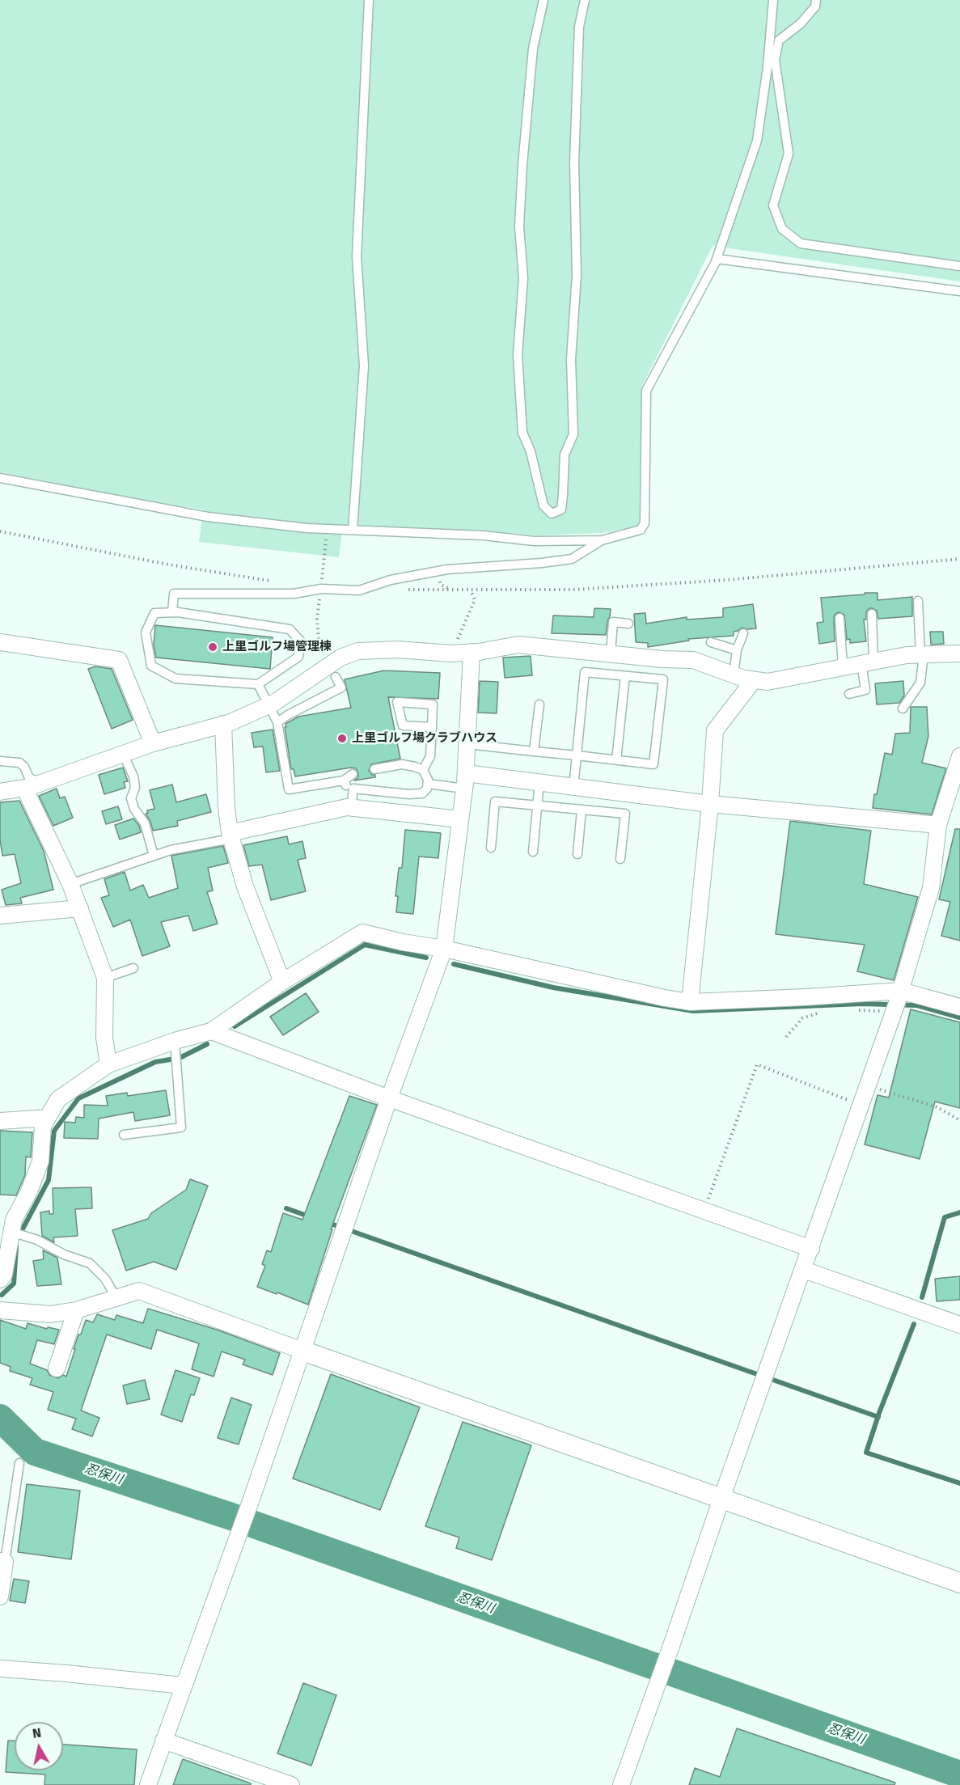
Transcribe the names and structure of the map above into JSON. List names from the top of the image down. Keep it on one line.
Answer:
{"water":["忍保川"],"places":["上里ゴルフ場管理棟","上里ゴルフ場クラブハウス"],"north":"top"}
